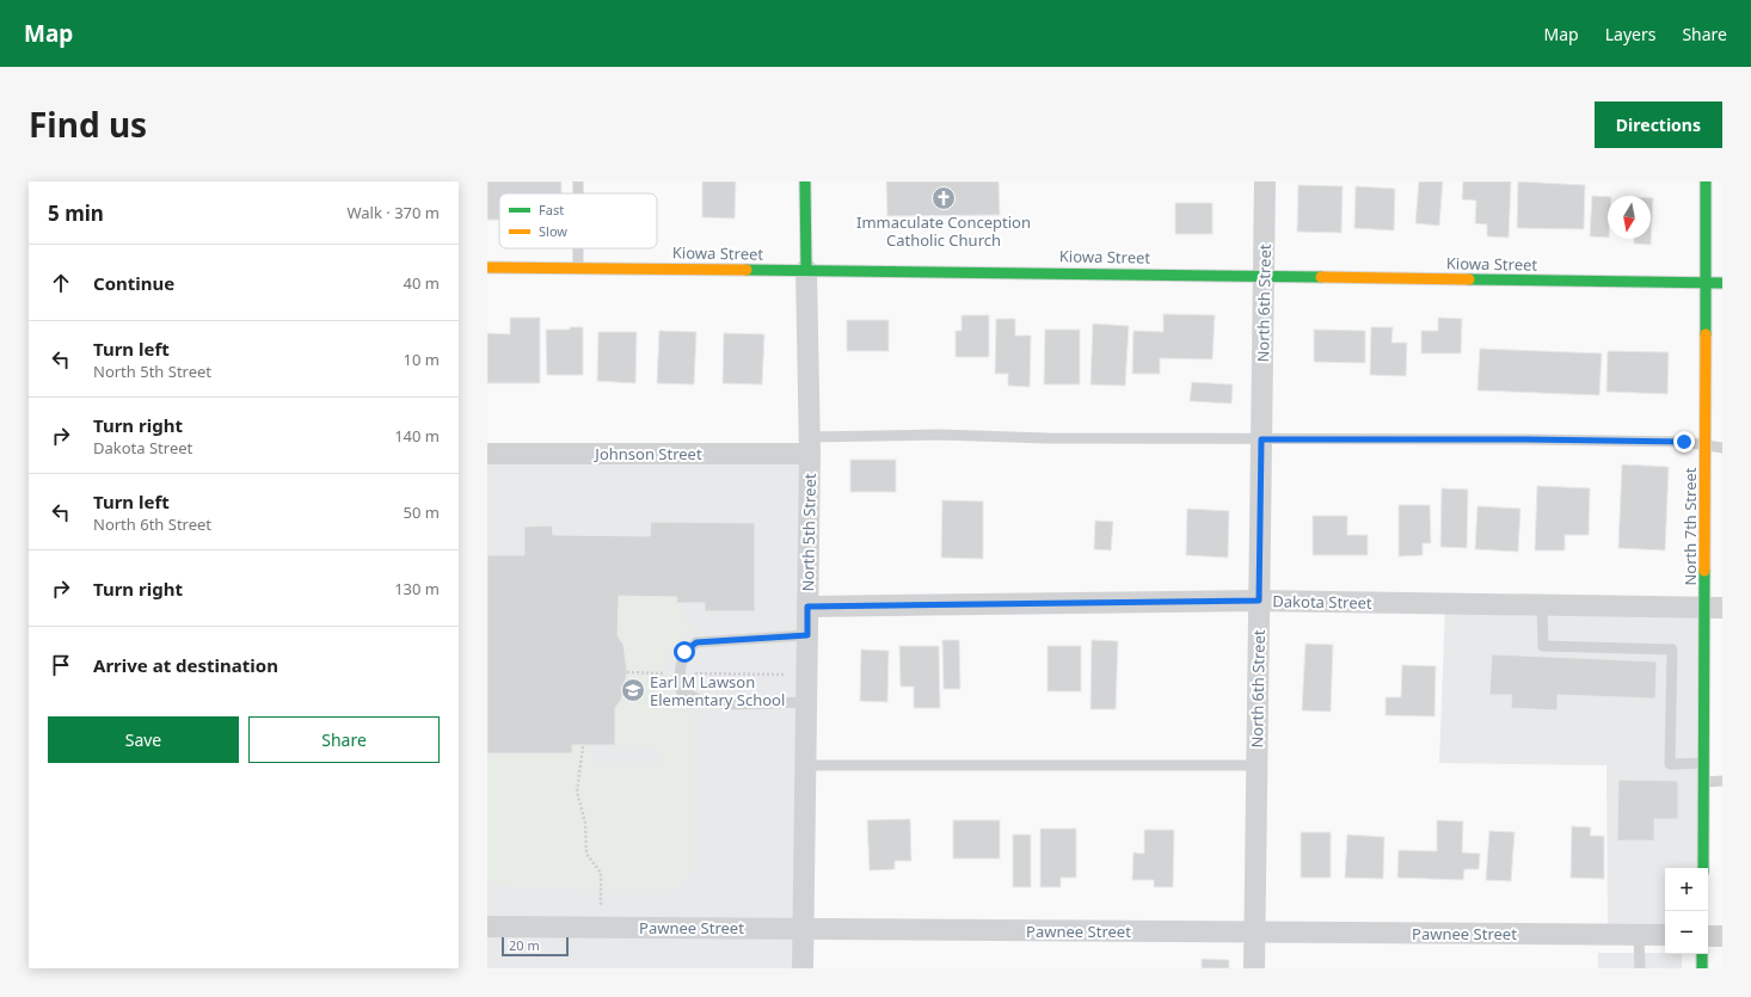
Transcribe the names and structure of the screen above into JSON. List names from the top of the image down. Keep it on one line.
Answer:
{"streets":{"street":["Kiowa Street","North 6th Street","Johnson Street","North 7th Street","North 5th Street","Dakota Street","Pawnee Street"]},"crossings":[["Kiowa Street","North 6th Street"],["Kiowa Street","North 7th Street"],["Kiowa Street","North 5th Street"],["North 6th Street","Dakota Street"],["North 6th Street","Pawnee Street"],["Johnson Street","North 5th Street"],["North 7th Street","Dakota Street"],["North 5th Street","Dakota Street"],["North 5th Street","Pawnee Street"]],"places":{"church":["Immaculate Conception Catholic Church"],"school or university":["Earl M Lawson Elementary School"]},"legend":["Fast","Slow"],"scale_bar":"20 m","north":"bottom","page":{"header":"Map","nav":["Map","Layers","Share"],"title":"Find us","buttons":["Directions",["Save","Share"]],"heading":["5 min","Walk · 370 m"],"list":[["Continue","40 m"],["Turn left","North 5th Street","10 m"],["Turn right","Dakota Street","140 m"],["Turn left","North 6th Street","50 m"],["Turn right","130 m"],"Arrive at destination"],"map_buttons":["+","−"],"scale":"20 m"}}
